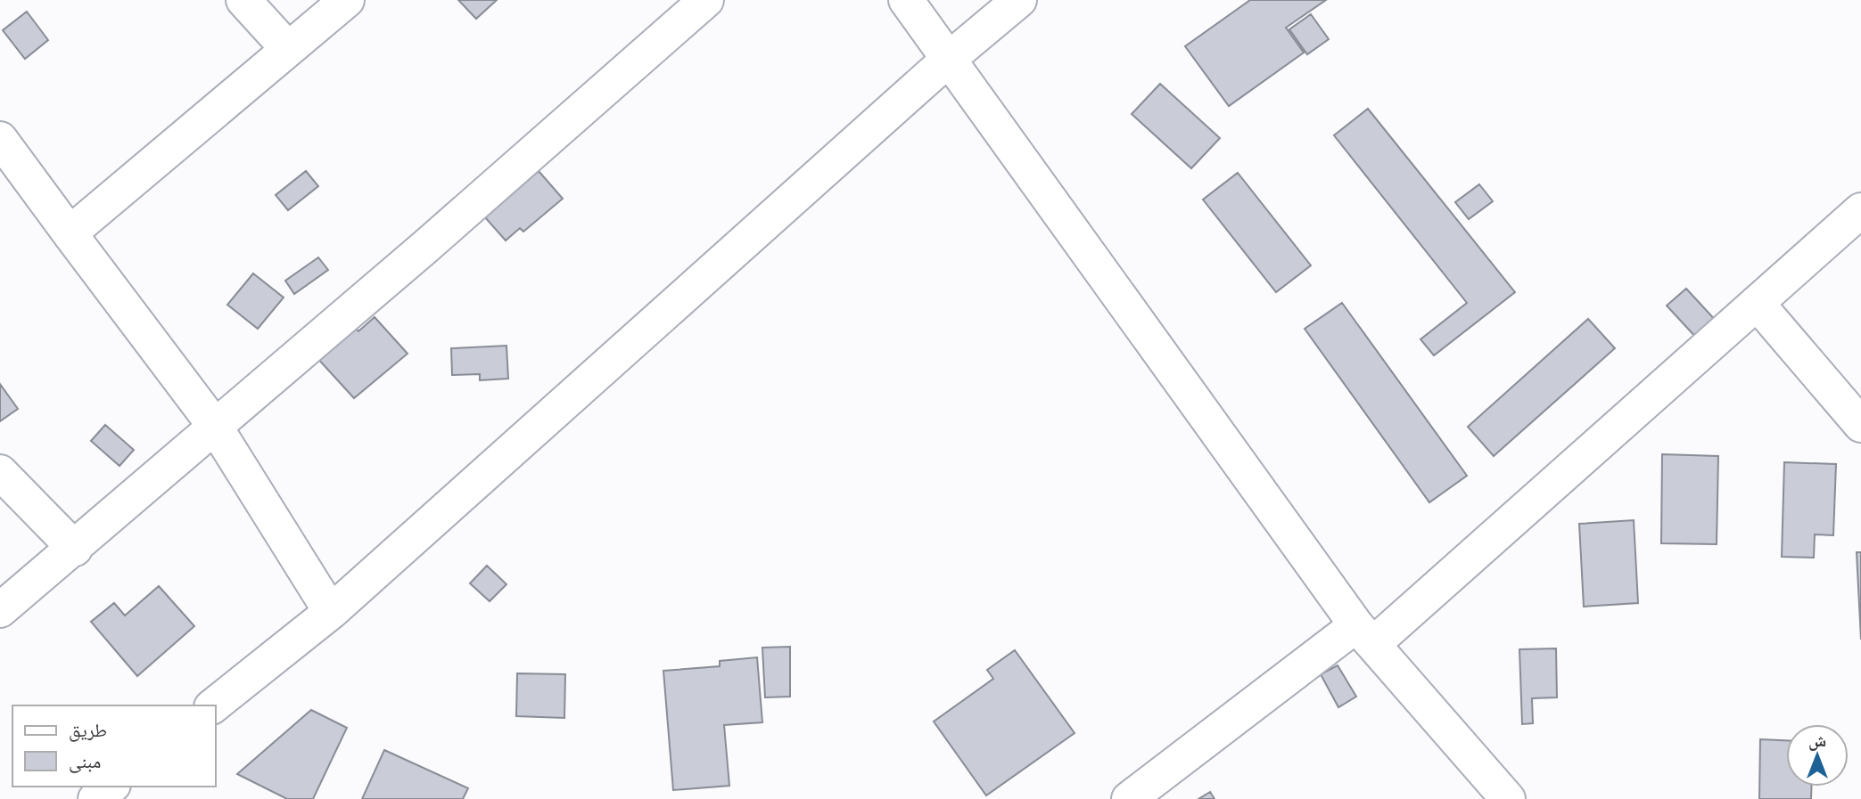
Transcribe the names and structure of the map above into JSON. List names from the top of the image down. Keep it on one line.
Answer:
{"legend":["طريق","مبنى"],"north":"top"}
